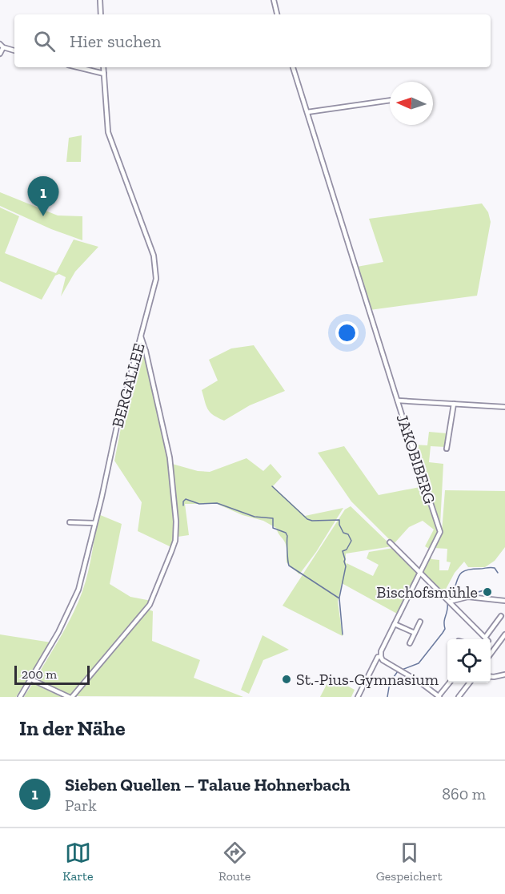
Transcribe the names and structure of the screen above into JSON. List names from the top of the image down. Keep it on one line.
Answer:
{"streets":{"street":["BERGALLEE","JAKOBIBERG"]},"places":["Bischofsmühle","St.-Pius-Gymnasium"],"scale_bar":"200 m","north":"left","page":{"search":"Hier suchen","pins":"1","scale":"200 m","heading":"In der Nähe","list":[{"mark":"1","name":"Sieben Quellen – Talaue Hohnerbach","note":"Park","value":"860 m"}],"nav":["Karte","Route","Gespeichert"]}}
